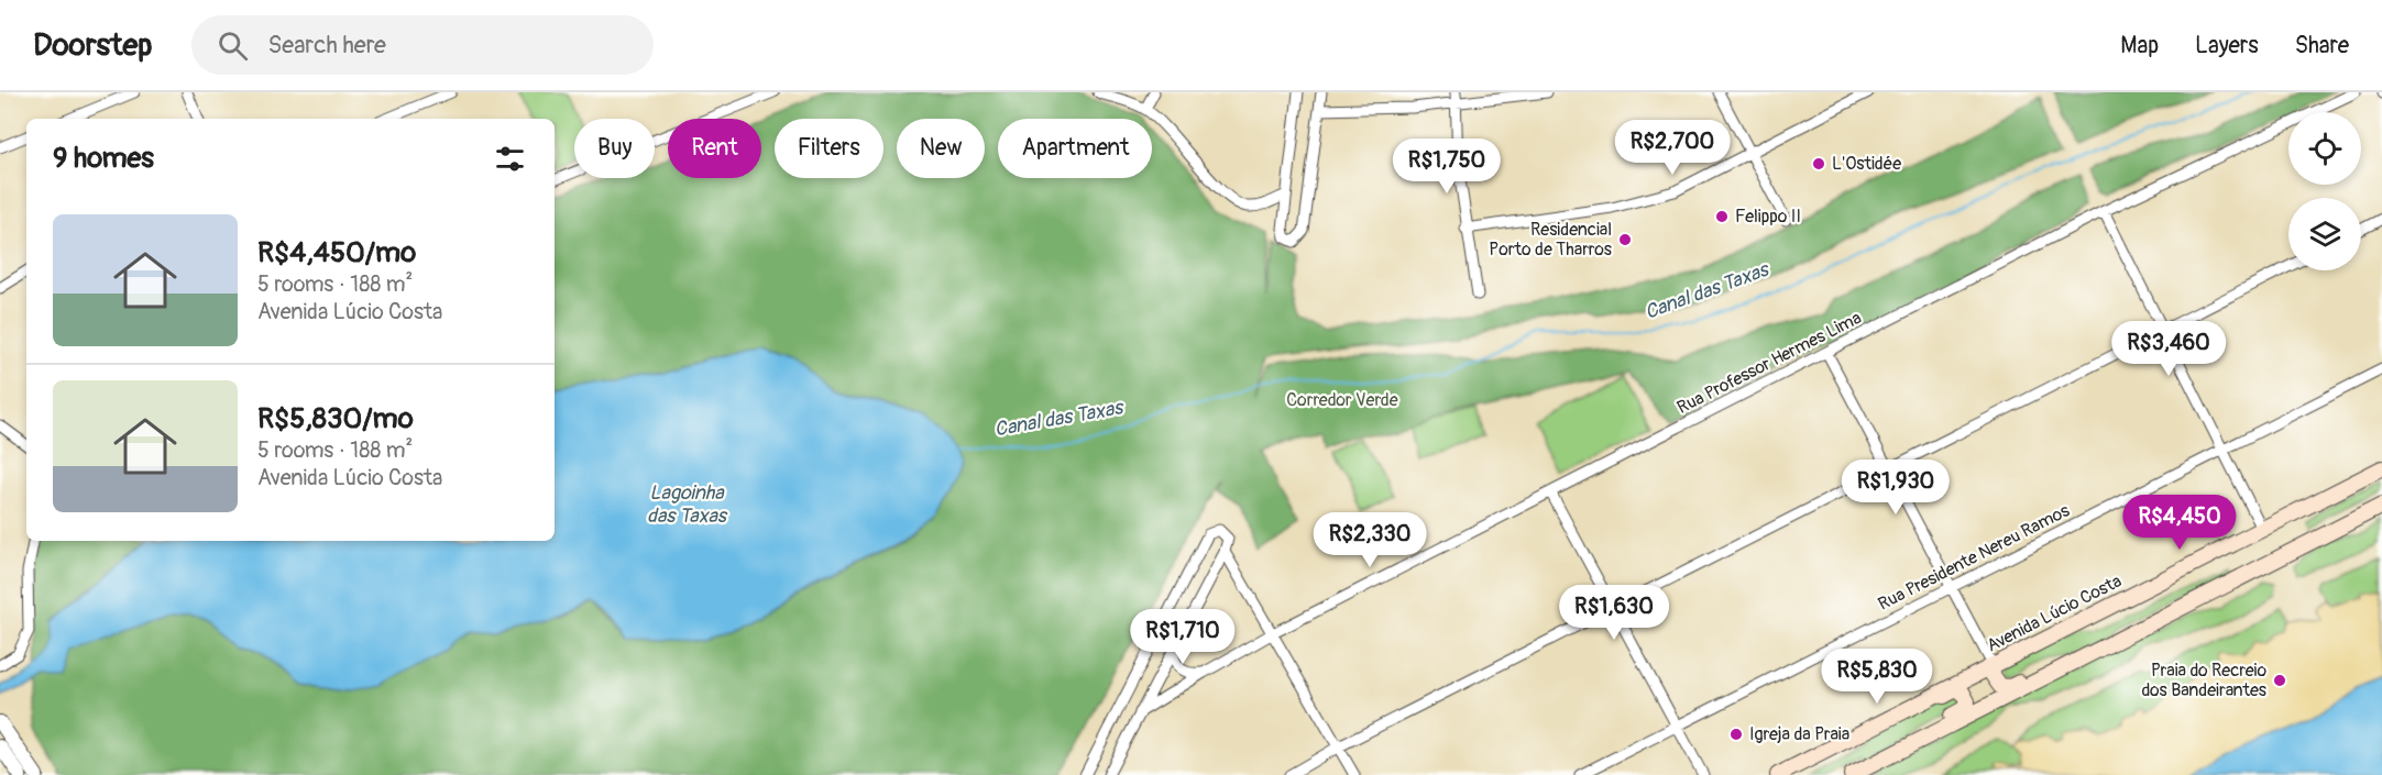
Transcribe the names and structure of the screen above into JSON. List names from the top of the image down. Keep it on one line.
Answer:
{"streets":{"main road":["Avenida Lúcio Costa"],"street":["Rua Professor Hermes Lima","Rua Presidente Nereu Ramos"]},"water":["Canal das Taxas","Lagoinha das Taxas"],"parks":["Corredor Verde"],"places":["L'Ostidée","Felippo II","Residencial Porto de Tharros","Praia do Recreio dos Bandeirantes","Igreja da Praia"],"page":{"header":"Doorstep","search":"Search here","nav":["Map","Layers","Share"],"chip":["Buy","Rent","Filters","New","Apartment"],"heading":"9 homes","price":["R$2,700","R$1,750","R$3,460","R$1,930","R$4,450","R$2,330","R$1,630","R$1,710","R$5,830"],"list":[{"name":"R$4,450/mo","note":"5 rooms · 188 m² · Avenida Lúcio Costa"},{"name":"R$5,830/mo","note":"5 rooms · 188 m² · Avenida Lúcio Costa"}]}}
